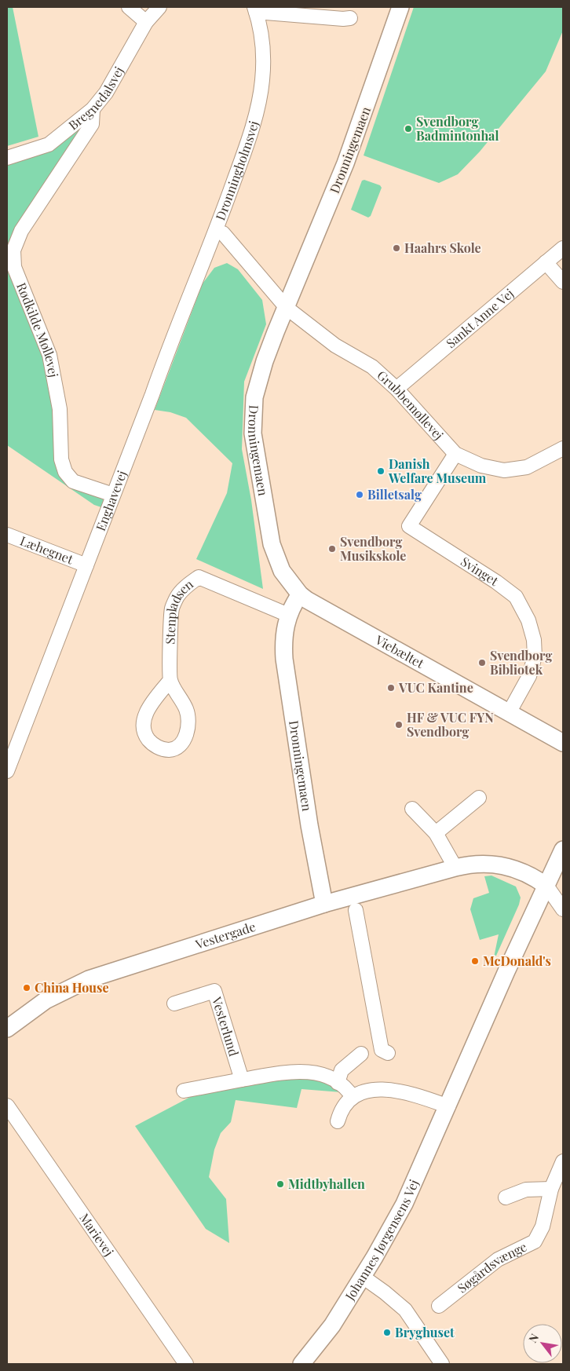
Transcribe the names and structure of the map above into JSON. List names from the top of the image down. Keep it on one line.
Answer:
{"streets":{"street":["Bregnedalsvej","Dronningemaen","Dronningholmsvej","Sankt Anne Vej","Rødkilde Møllevej","Grubbemøllevej","Enghavevej","Læhegnet","Svinget","Stenpladsen","Viebæltet","Vestergade","Vesterlund","Marievej","Johannes Jørgensens Vej","Søgårdsvænge"]},"crossings":[["Bregnedalsvej","Rødkilde Møllevej"],["Dronningemaen","Dronningholmsvej"],["Dronningemaen","Grubbemøllevej"],["Dronningemaen","Stenpladsen"],["Dronningemaen","Viebæltet"],["Dronningemaen","Vestergade"],["Dronningholmsvej","Grubbemøllevej"],["Dronningholmsvej","Enghavevej"],["Sankt Anne Vej","Grubbemøllevej"],["Rødkilde Møllevej","Enghavevej"],["Grubbemøllevej","Svinget"],["Enghavevej","Læhegnet"],["Svinget","Viebæltet"],["Vestergade","Johannes Jørgensens Vej"]],"places":["Svendborg Badmintonhal","Haahrs Skole","Danish Welfare Museum","Billetsalg","Svendborg Musikskole","Svendborg Bibliotek","VUC Kantine","HF & VUC FYN Svendborg","McDonald's","China House","Midtbyhallen","Bryghuset"],"north":"top left"}
